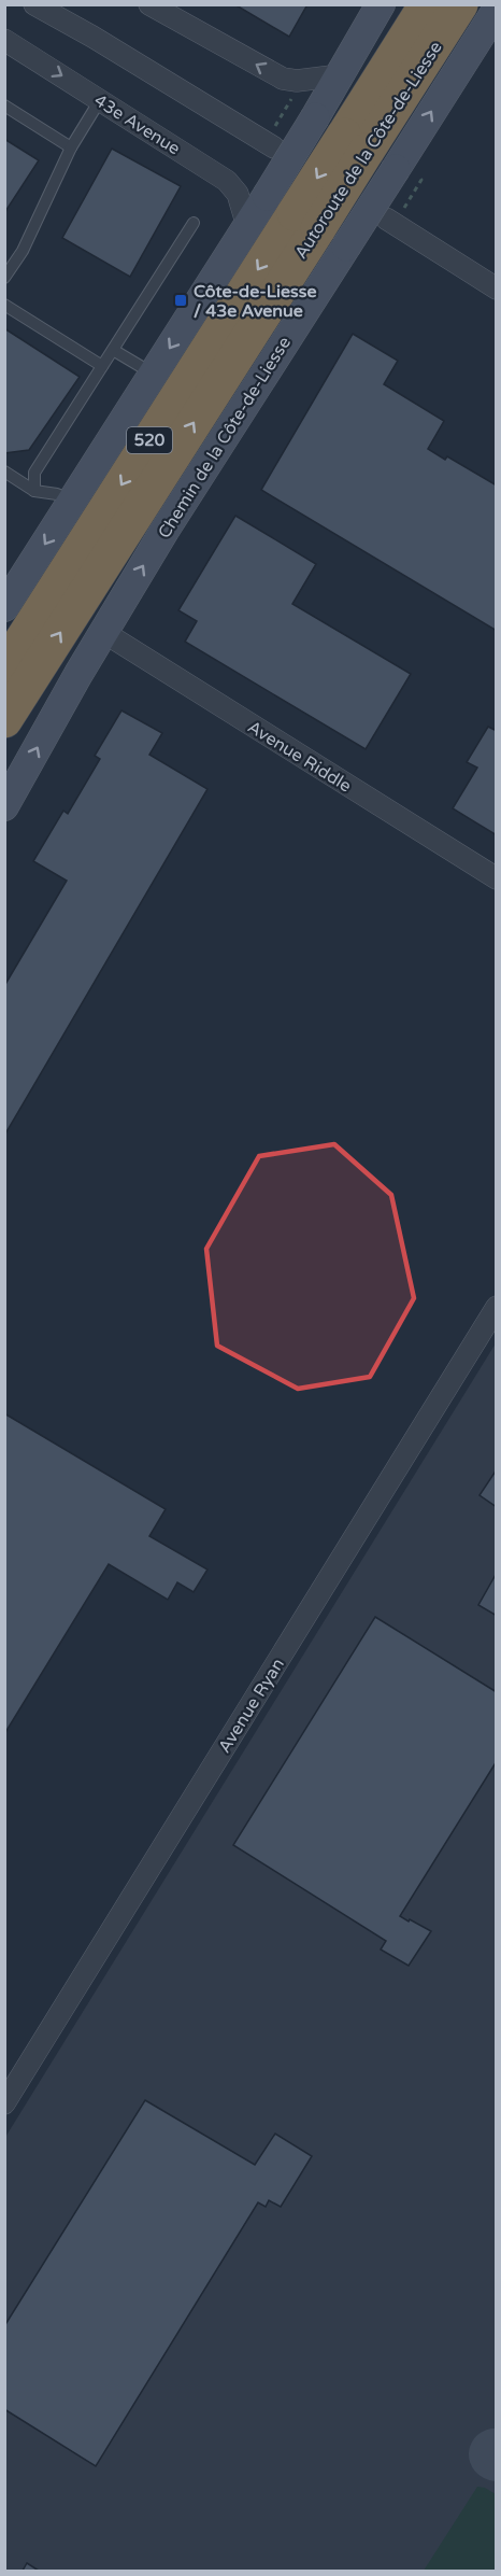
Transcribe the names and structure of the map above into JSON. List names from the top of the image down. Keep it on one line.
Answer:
{"streets":{"highway":["Autoroute de la Côte-de-Liesse","520"],"main road":["Chemin de la Côte-de-Liesse"],"street":["43e Avenue","Avenue Riddle","Avenue Ryan"]},"crossings":[["43e Avenue","Chemin de la Côte-de-Liesse"],["Autoroute de la Côte-de-Liesse","Chemin de la Côte-de-Liesse"],["Chemin de la Côte-de-Liesse","Avenue Riddle"]],"places":{"transit":["Côte-de-Liesse / 43e Avenue"]}}
